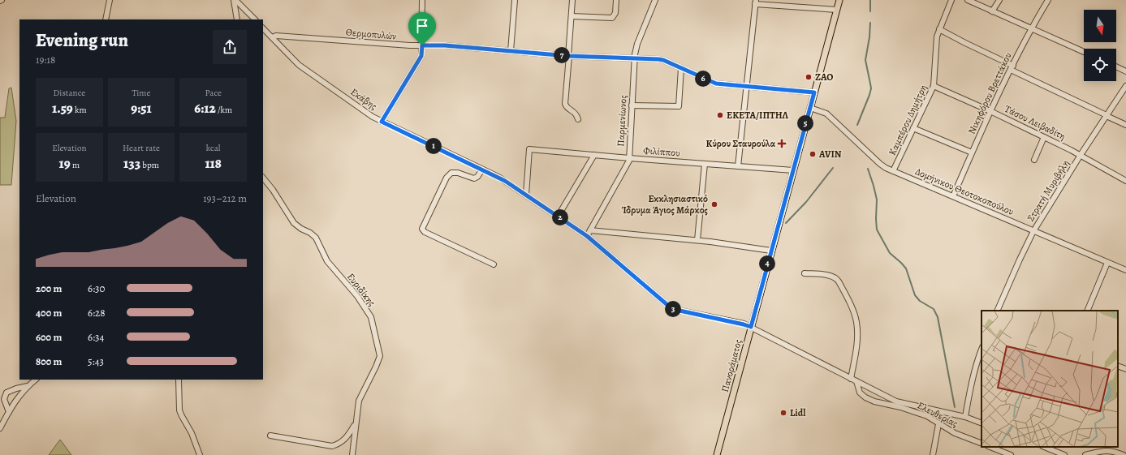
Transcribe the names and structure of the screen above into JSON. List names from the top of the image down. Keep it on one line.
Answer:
{"streets":{"main road":["Πανοράματος"],"street":["Θερμοπυλών","Νικηφόρου Βρεττάκου","Εκάβης","Καμπέρου Δημήτρη","Παρμενίωνος","Τάσου Λειβαδίτη","Φιλίππου","Στρατή Μυριβήλη","Δομήνικου Θεοτοκοπούλου","Ευριδίκης","Ελευθερίας"]},"crossings":[["Θερμοπυλών","Εκάβης"],["Θερμοπυλών","Παρμενίωνος"],["Θερμοπυλών","Πανοράματος"],["Νικηφόρου Βρεττάκου","Τάσου Λειβαδίτη"],["Νικηφόρου Βρεττάκου","Δομήνικου Θεοτοκοπούλου"],["Εκάβης","Παρμενίωνος"],["Εκάβης","Φιλίππου"],["Εκάβης","Πανοράματος"],["Εκάβης","Ελευθερίας"],["Καμπέρου Δημήτρη","Τάσου Λειβαδίτη"],["Καμπέρου Δημήτρη","Δομήνικου Θεοτοκοπούλου"],["Παρμενίωνος","Φιλίππου"],["Τάσου Λειβαδίτη","Στρατή Μυριβήλη"],["Φιλίππου","Πανοράματος"],["Στρατή Μυριβήλη","Δομήνικου Θεοτοκοπούλου"],["Δομήνικου Θεοτοκοπούλου","Πανοράματος"],["Πανοράματος","Ελευθερίας"]],"places":{"other":["ZAO","ΕΚΕΤΑ/ΙΠΤΗΛ","AVIN","Εκκλησιαστικό Ίδρυμα Άγιος Μάρκος","Lidl"],"health":["Κύρου Σταυρούλα"]},"north":"bottom","page":{"heading":["Evening run","19:18"],"pins":["7","6","5","1","2","4","3"],"stats":[["Distance","1.59 km"],["Time","9:51"],["Pace","6:12 /km"],["Elevation","19 m"],["Heart rate","133 bpm"],["kcal","118"]],"chart":["Elevation","193–212 m"],"list":[{"name":"200 m","note":"6:30"},{"name":"400 m","note":"6:28"},{"name":"600 m","note":"6:34"},{"name":"800 m","note":"5:43"}]}}
